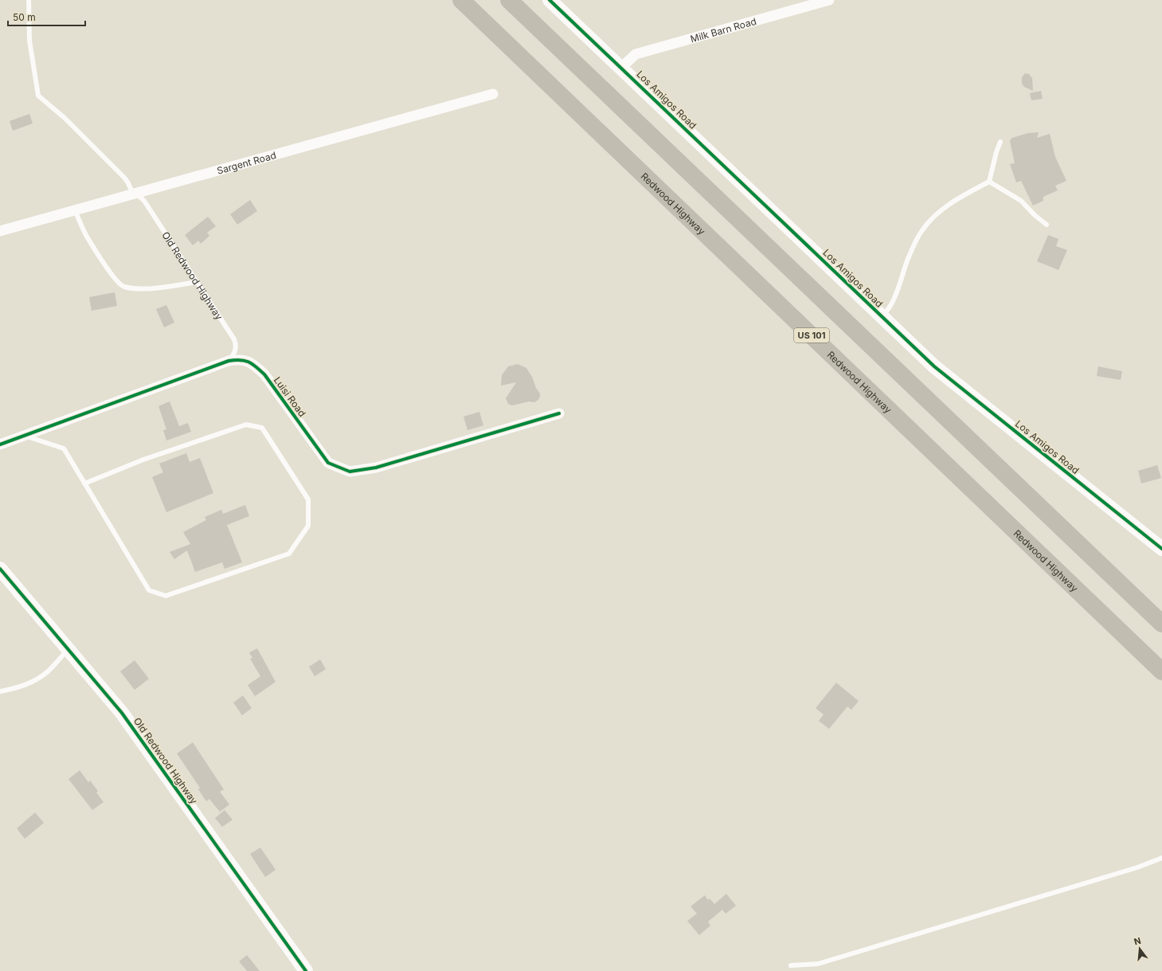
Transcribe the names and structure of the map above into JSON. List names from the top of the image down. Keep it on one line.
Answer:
{"streets":{"highway":["Redwood Highway","US 101"],"street":["Milk Barn Road","Los Amigos Road","Sargent Road","Old Redwood Highway","Luisi Road"]},"crossings":[["Milk Barn Road","Los Amigos Road"],["Sargent Road","Old Redwood Highway"],["Old Redwood Highway","Luisi Road"]],"scale_bar":"50 m","north":"top"}
